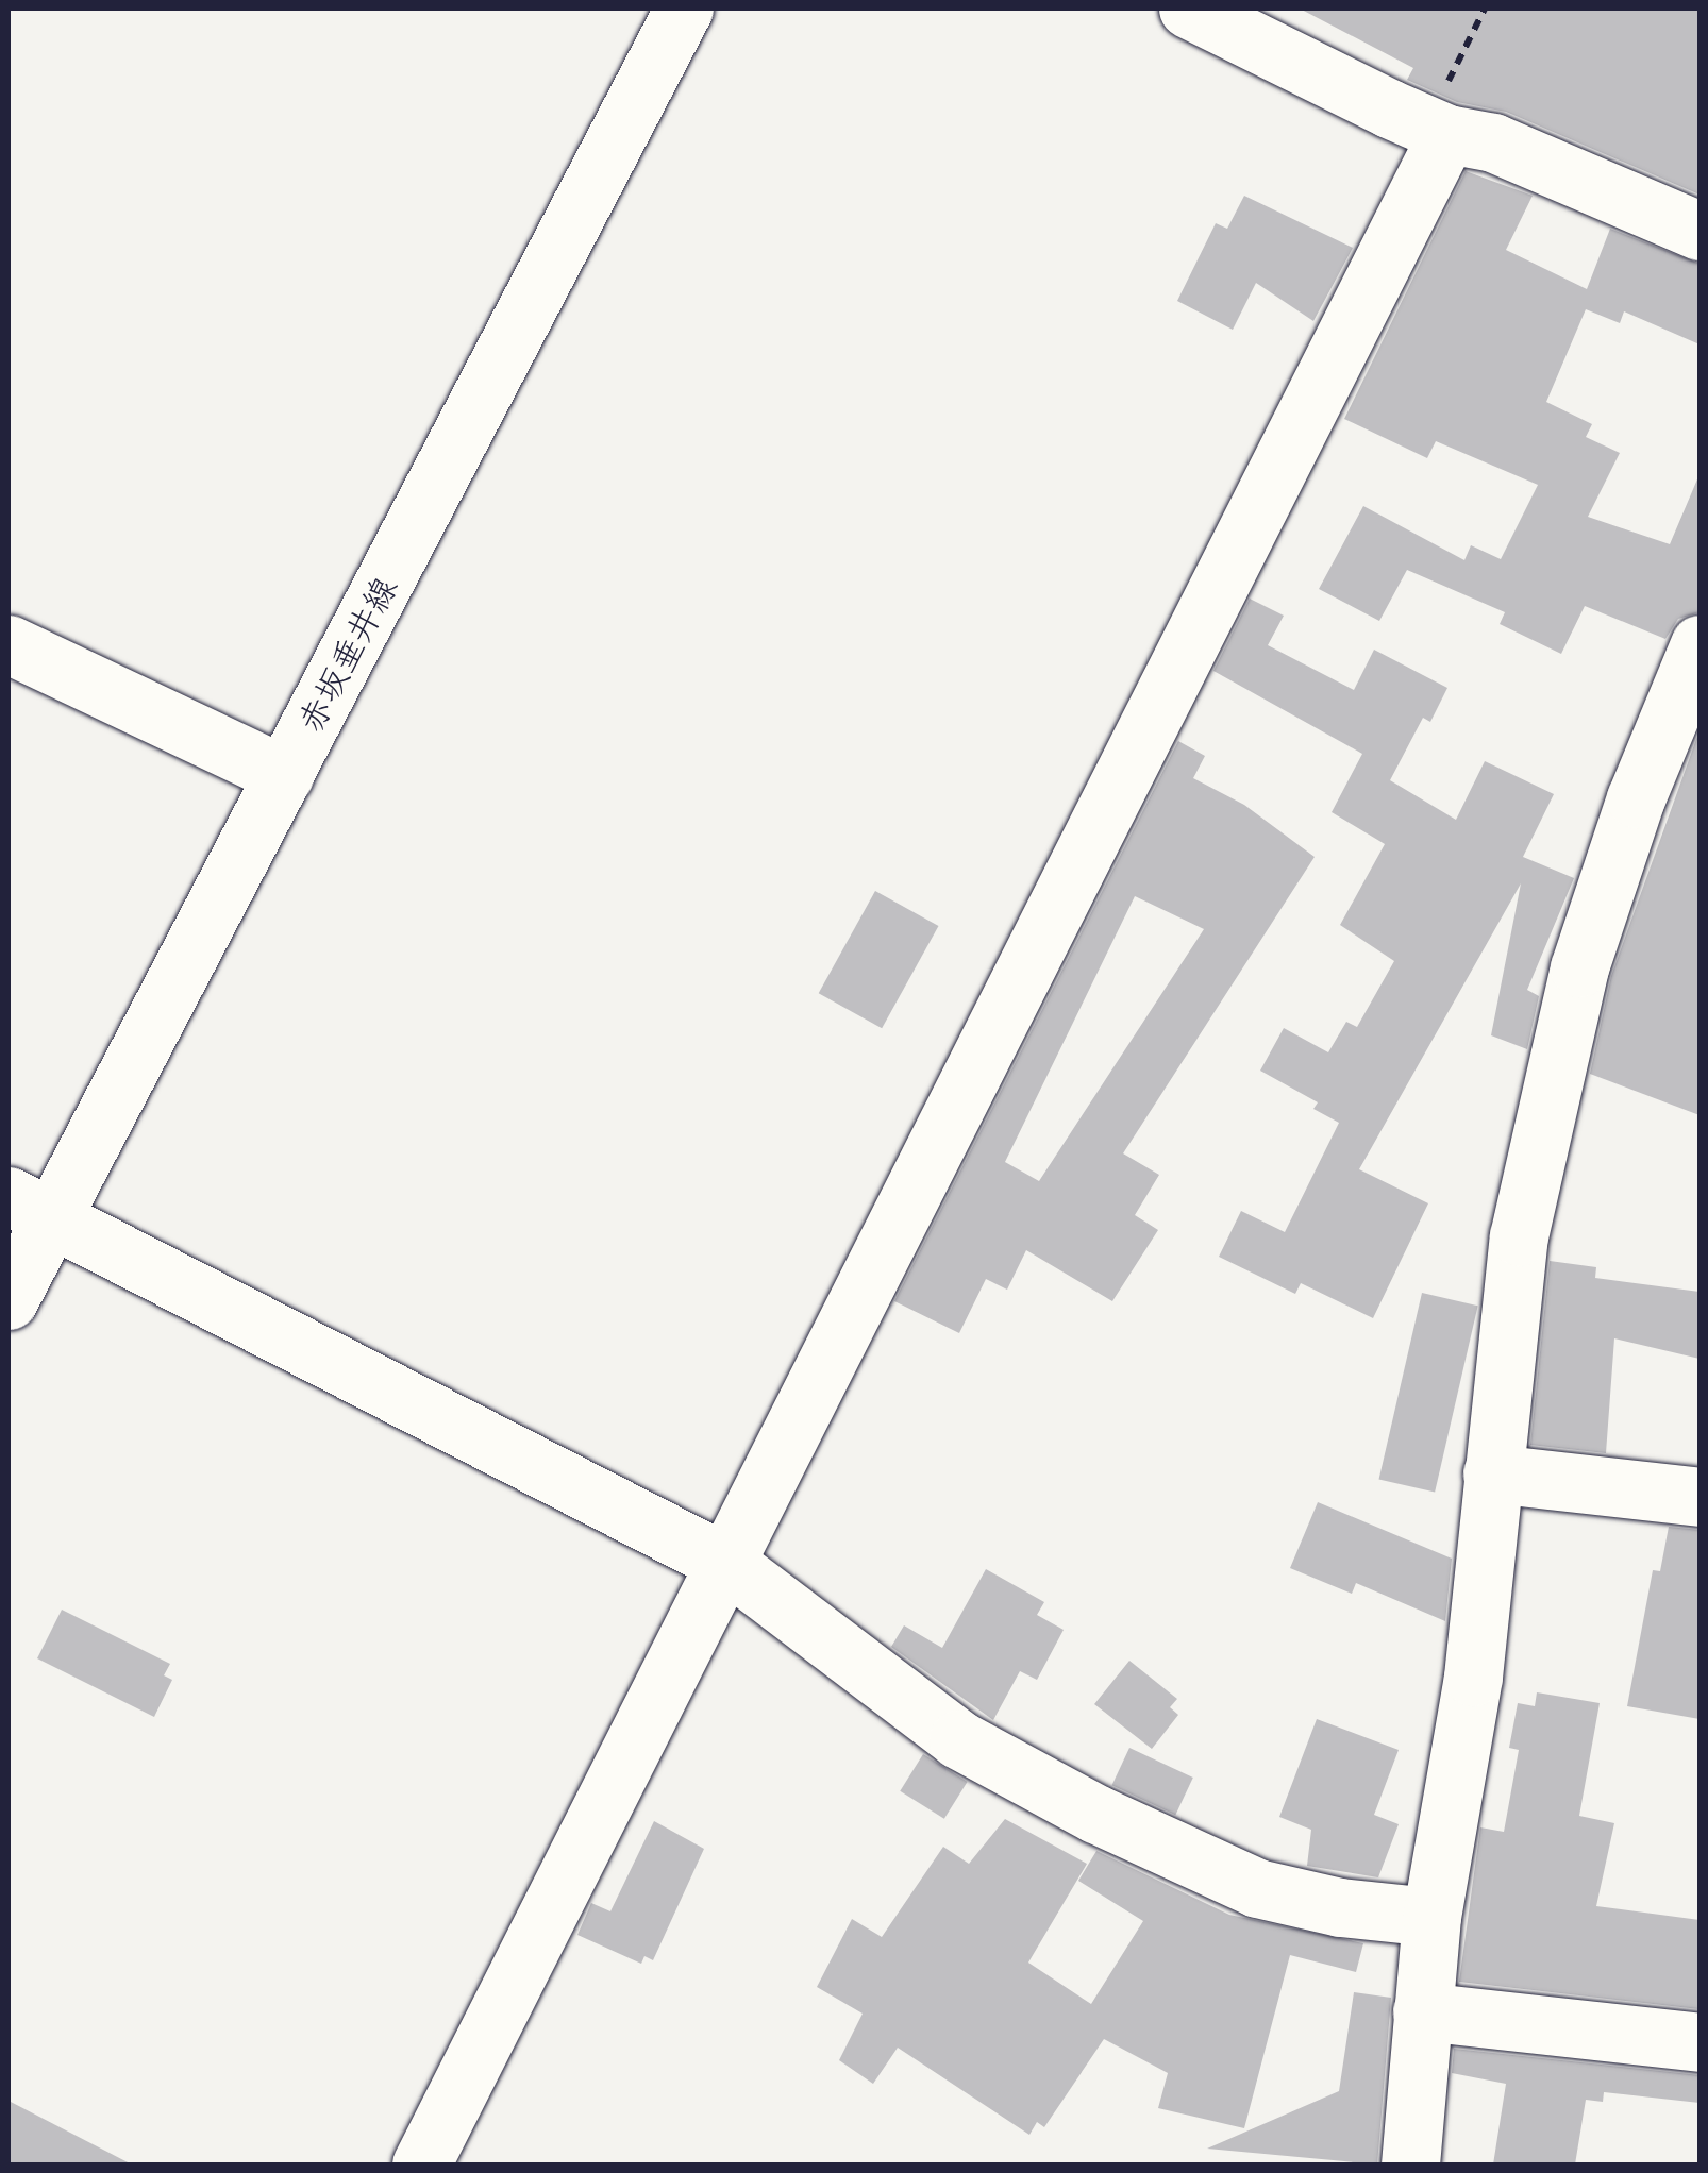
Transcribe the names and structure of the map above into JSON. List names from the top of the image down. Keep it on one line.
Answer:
{"streets":{"street":["赤坂垂井線"]}}
